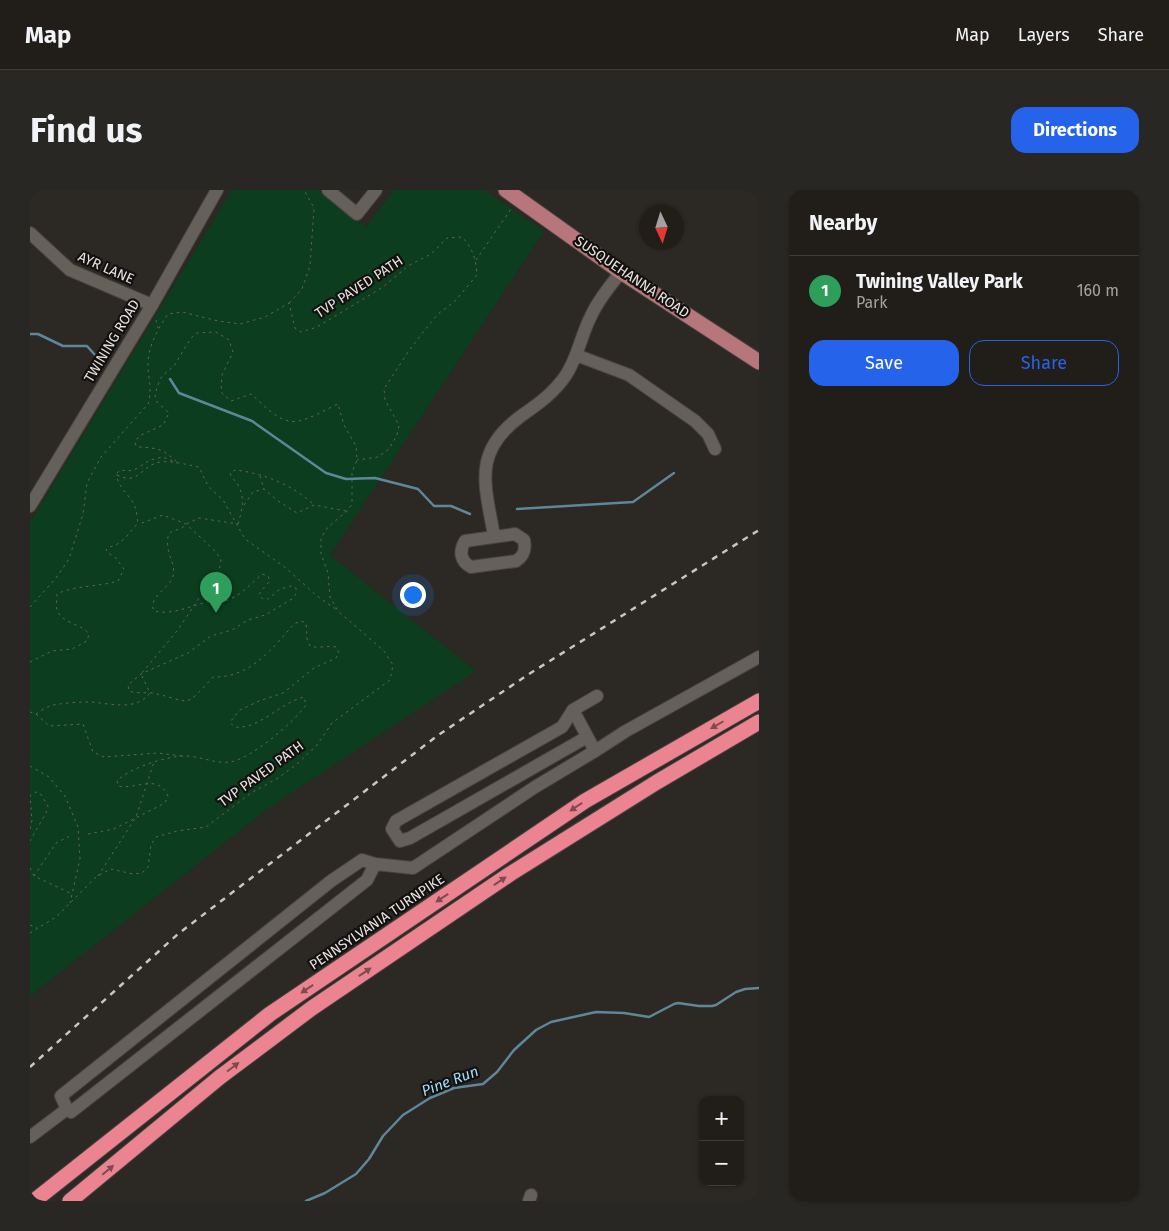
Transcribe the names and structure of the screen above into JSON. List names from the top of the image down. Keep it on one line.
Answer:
{"streets":{"highway":["PENNSYLVANIA TURNPIKE"],"main road":["SUSQUEHANNA ROAD"],"street":["AYR LANE","TWINING ROAD"],"path":["TVP PAVED PATH"]},"crossings":[["AYR LANE","TWINING ROAD"]],"water":["Pine Run"],"north":"bottom","page":{"header":"Map","nav":["Map","Layers","Share"],"buttons":["Directions",["Save","Share"]],"title":"Find us","heading":"Nearby","list":[{"mark":"1","name":"Twining Valley Park","note":"Park","value":"160 m"}],"pins":"1","map_buttons":["+","−"]}}
